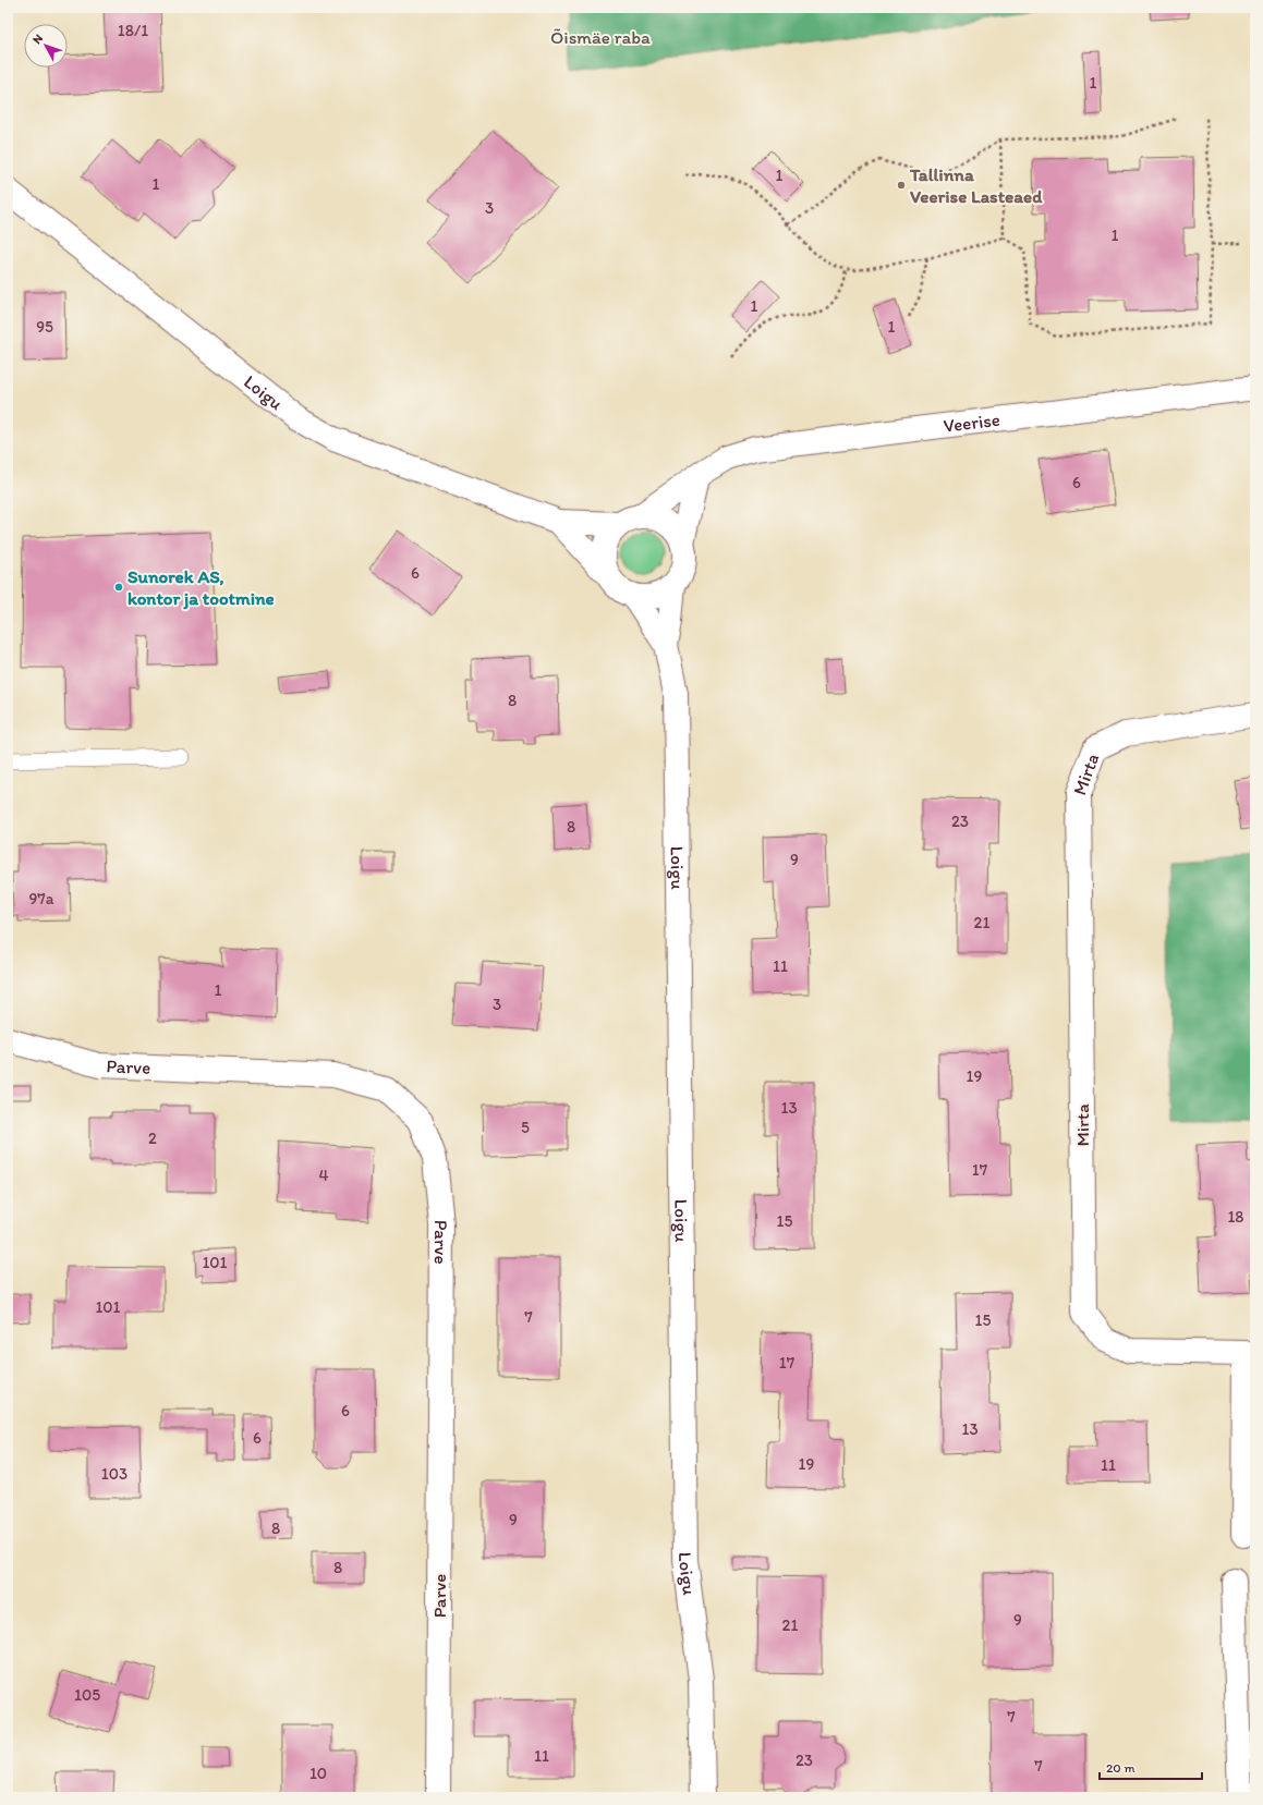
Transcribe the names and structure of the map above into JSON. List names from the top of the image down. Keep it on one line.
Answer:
{"streets":{"street":["Loigu","Veerise","Mirta","Parve"]},"crossings":[["Loigu","Veerise"]],"parks":["Õismäe raba"],"places":["Tallinna Veerise Lasteaed","Sunorek AS, kontor ja tootmine"],"house_numbers":["18/1","1","1","1","3","1","1","95","1","6","6","8","23","8","9","97a","21","11","1","3","19","13","5","2","17","4","18","15","101","101","7","15","17","6","13","6","19","11","103","9","8","8","9","21","105","7","11","23","7","10"],"scale_bar":"20 m","north":"top left"}
